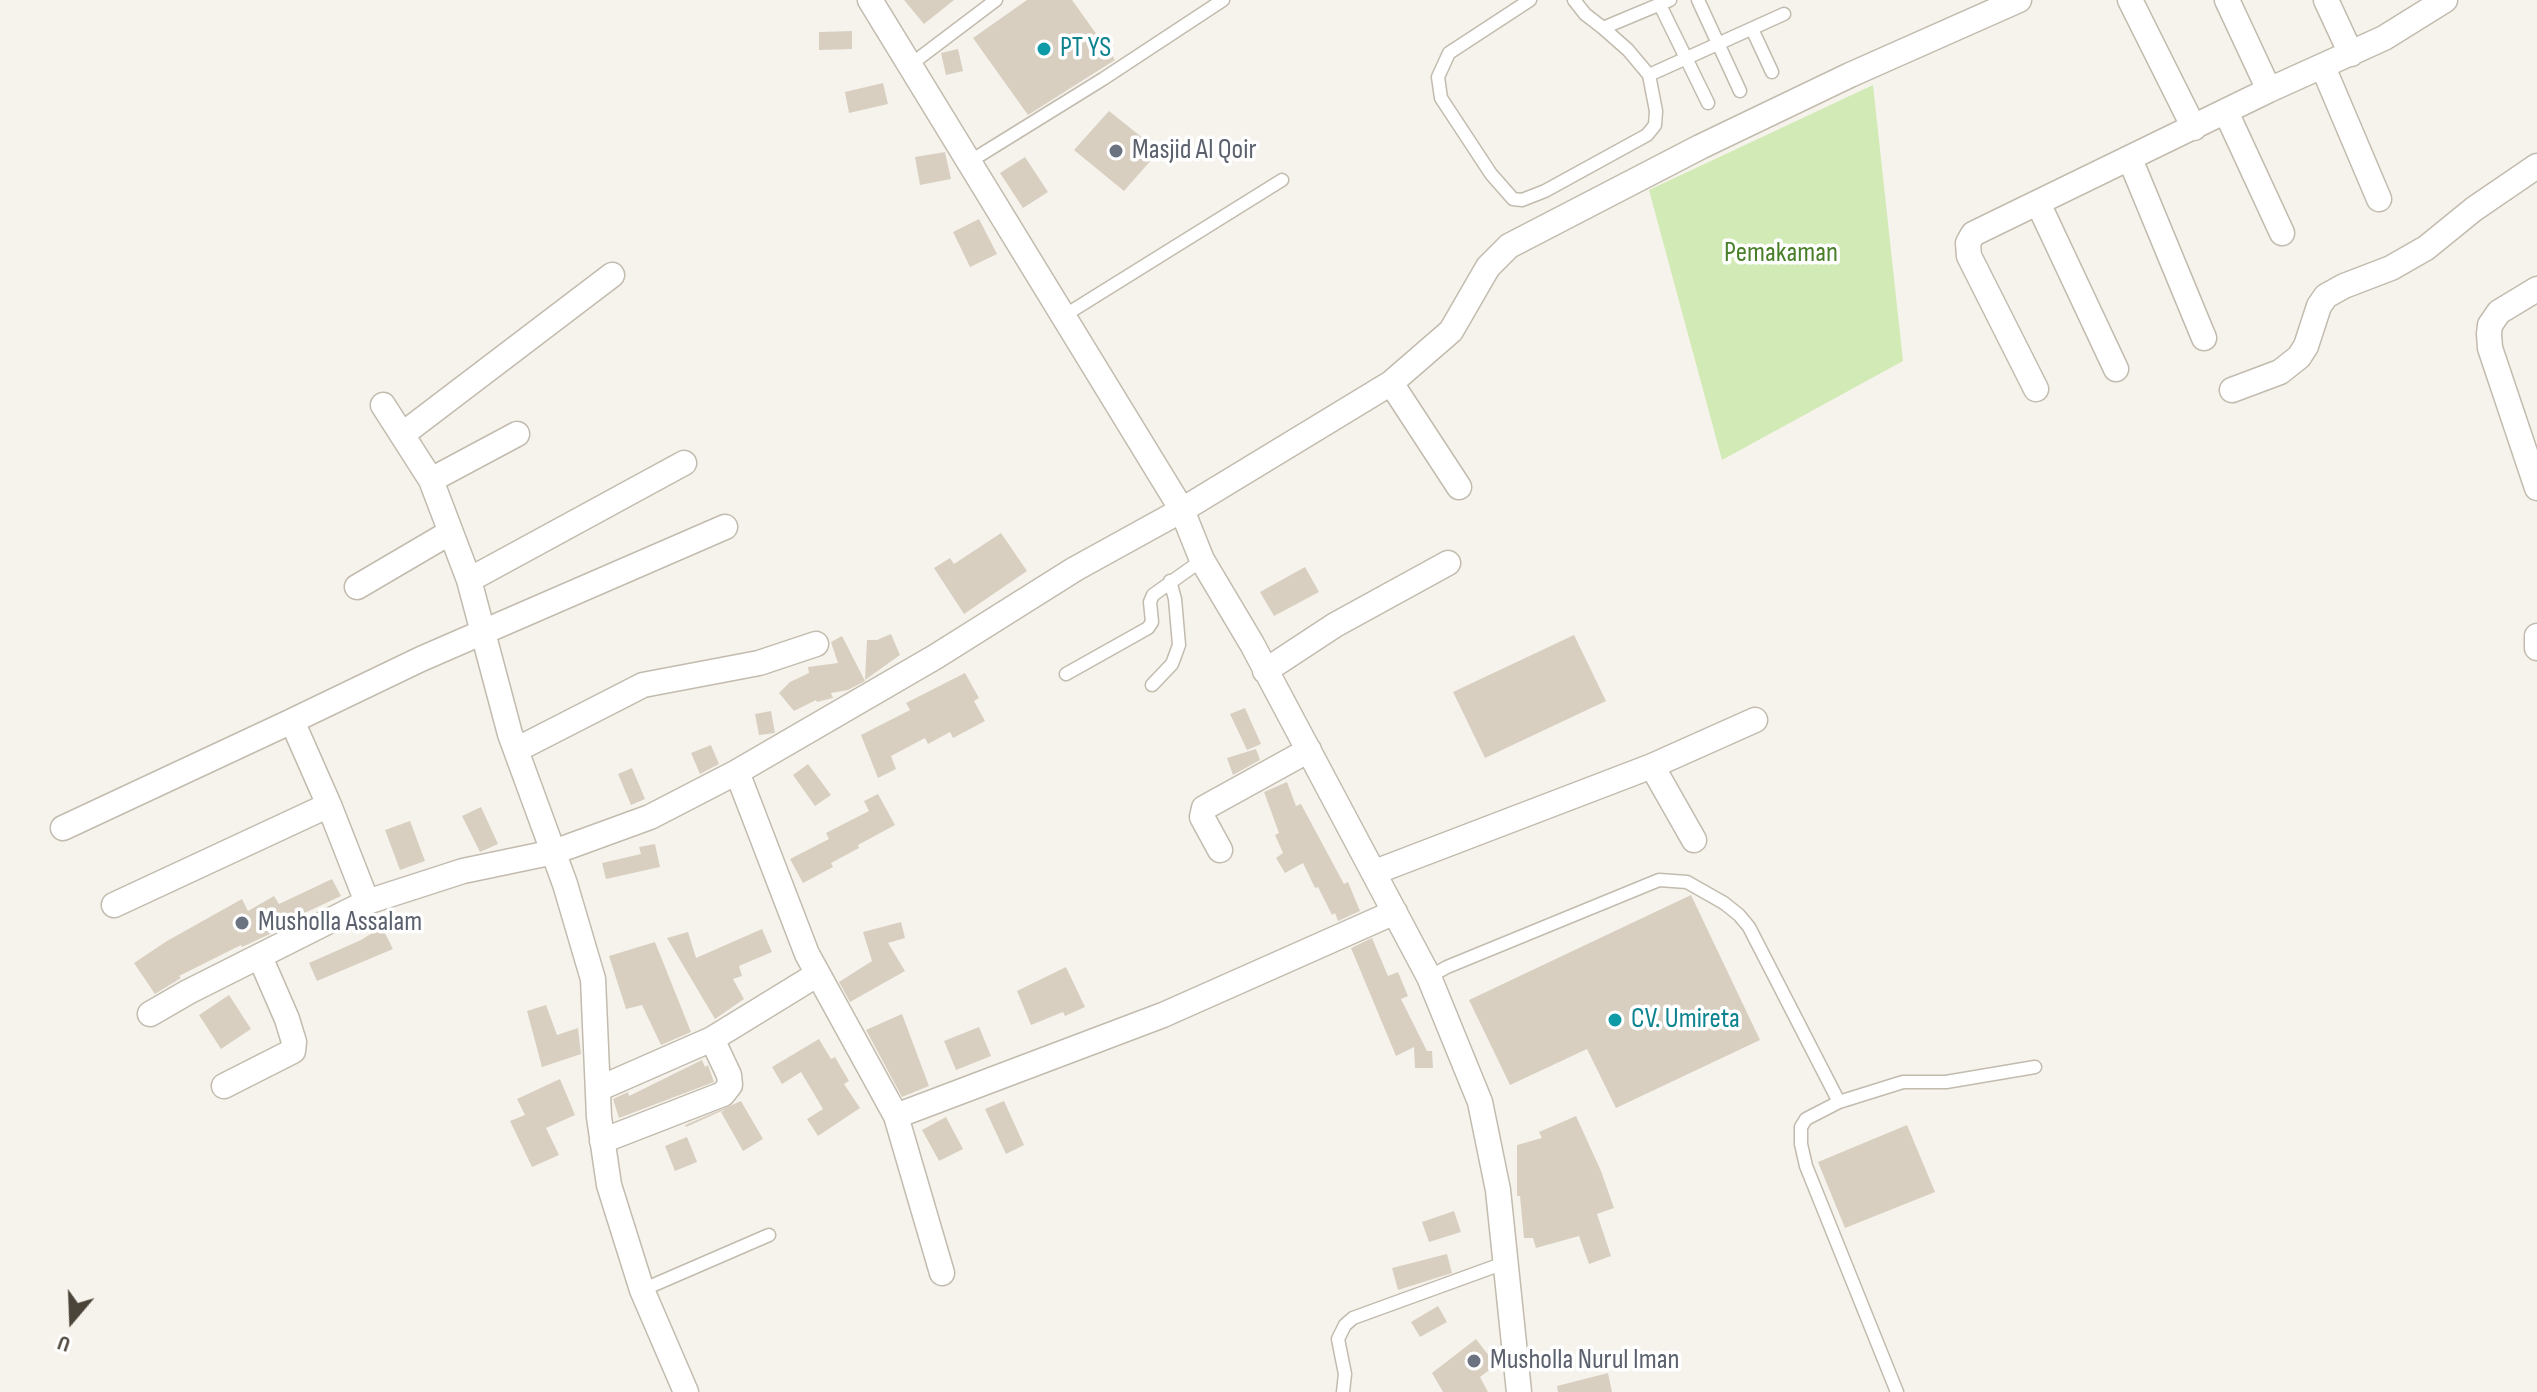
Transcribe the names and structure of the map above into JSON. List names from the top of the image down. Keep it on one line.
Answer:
{"parks":["Pemakaman"],"places":["PT YS","Masjid Al Qoir","Musholla Assalam","CV. Umireta","Musholla Nurul Iman"],"north":"bottom"}
